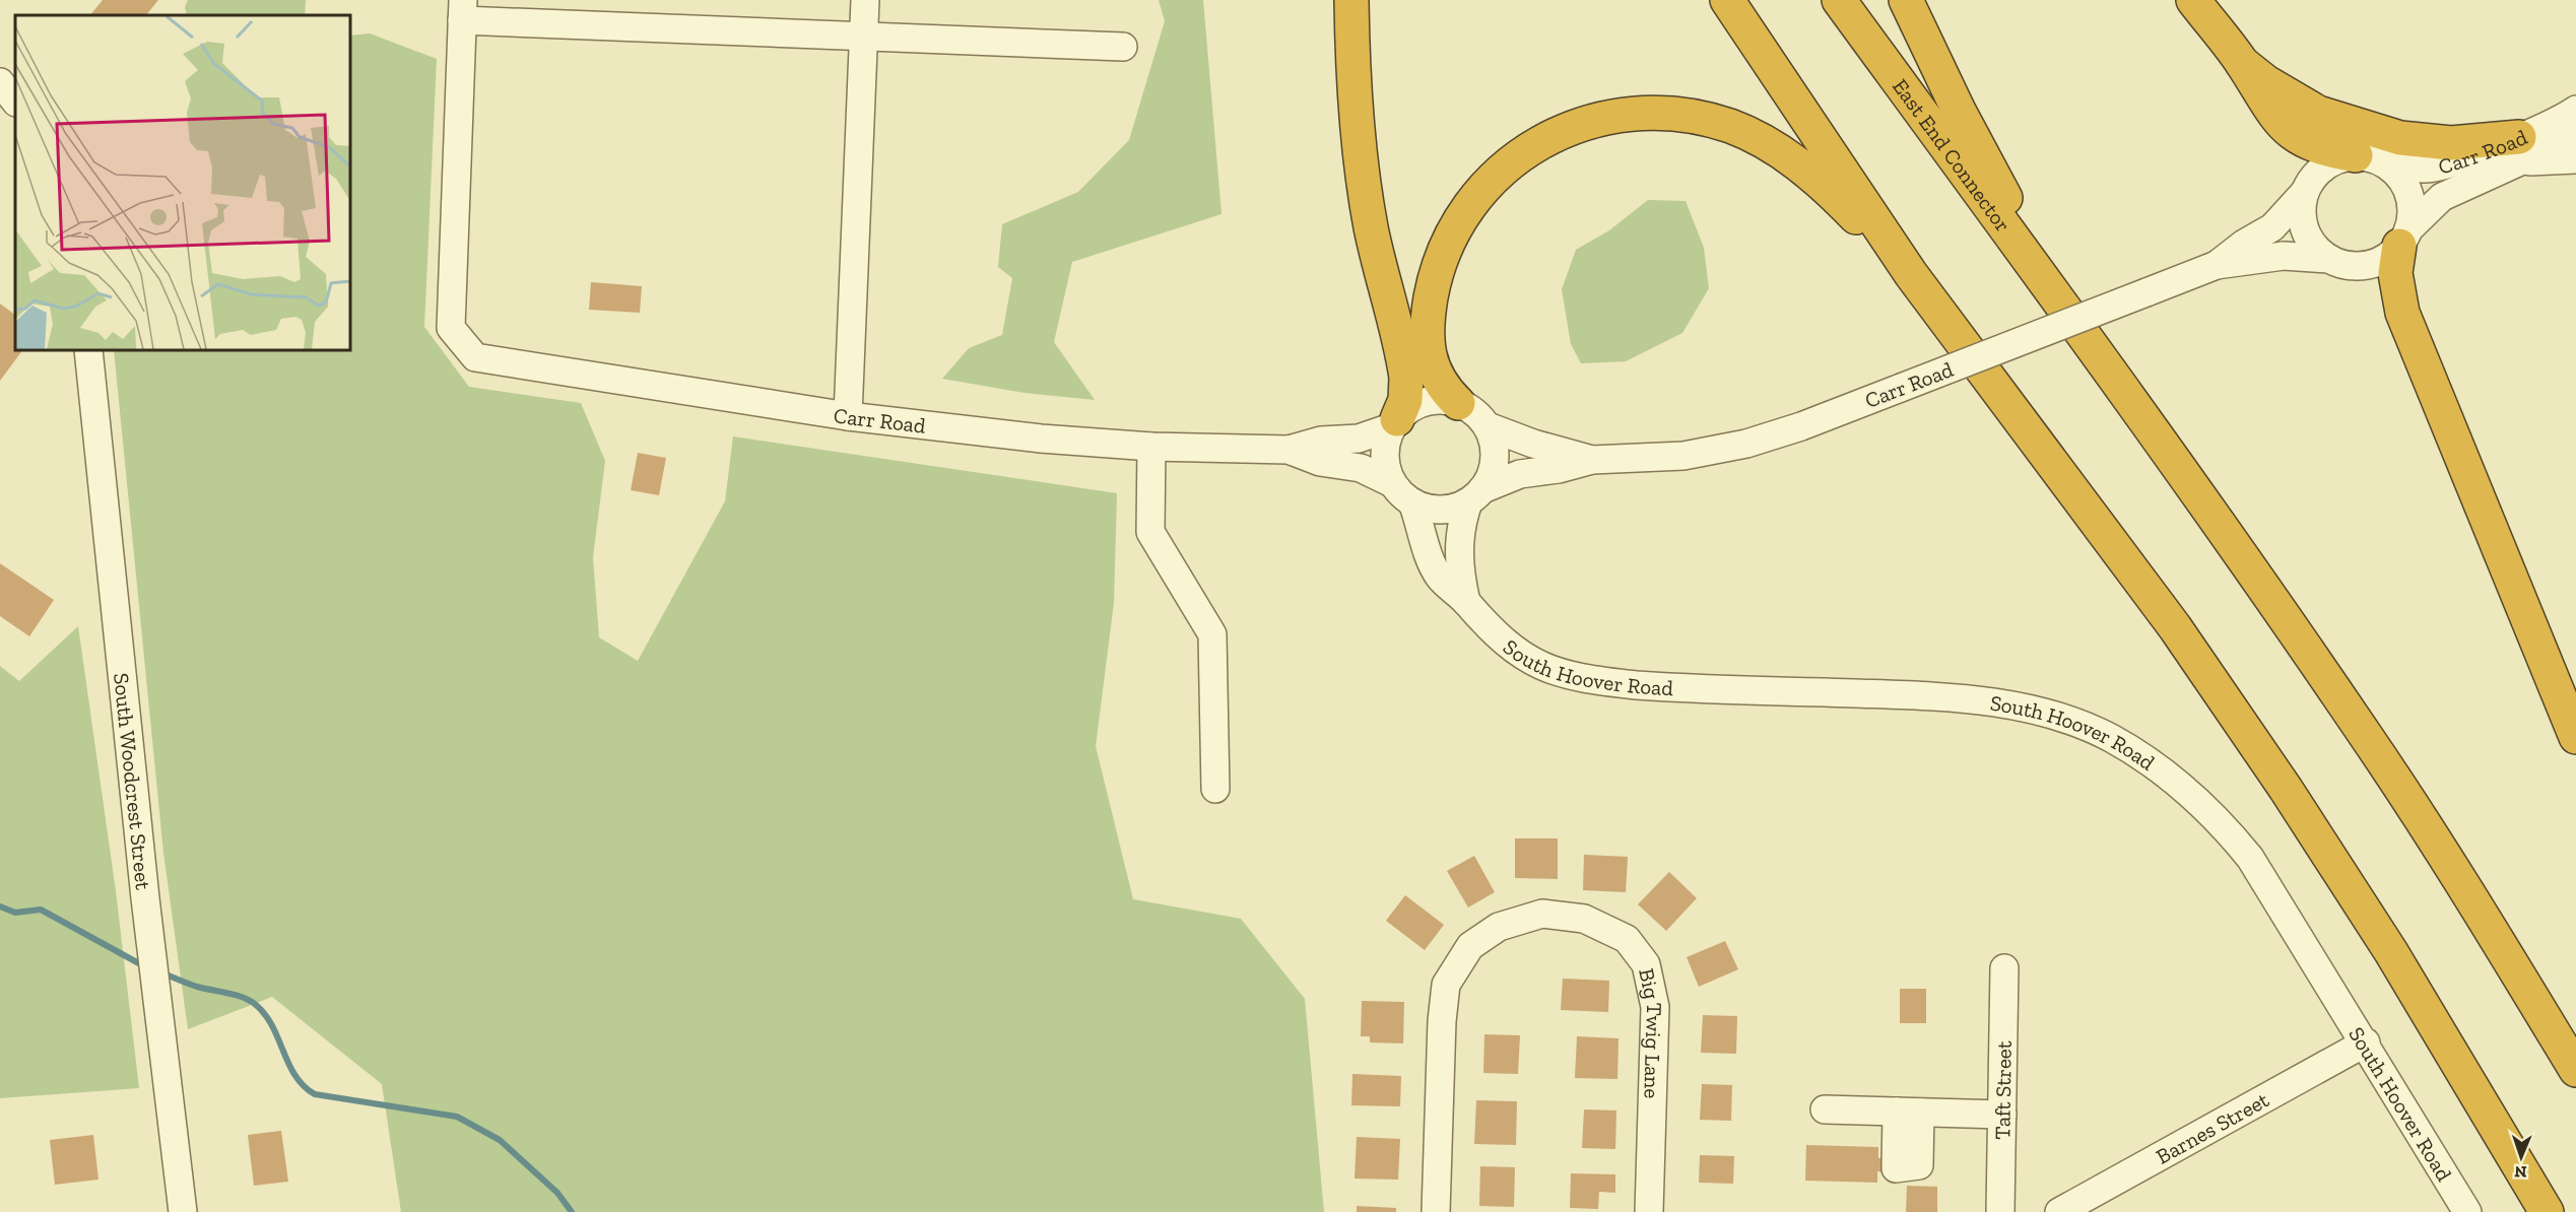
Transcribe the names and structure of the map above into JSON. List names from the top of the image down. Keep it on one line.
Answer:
{"streets":{"highway":["East End Connector"],"street":["Carr Road","South Hoover Road","South Woodcrest Street","Big Twig Lane","Taft Street","Barnes Street"]},"crossings":[["Carr Road","South Hoover Road"],["South Hoover Road","Barnes Street"]],"north":"bottom"}
